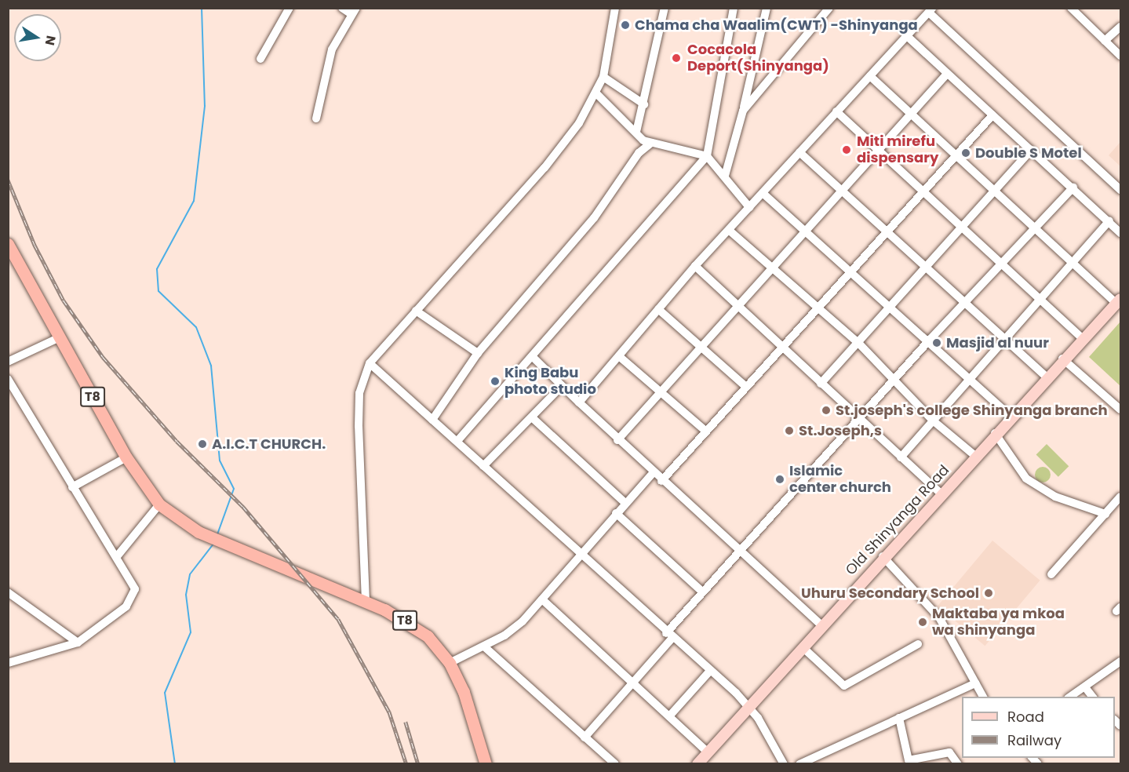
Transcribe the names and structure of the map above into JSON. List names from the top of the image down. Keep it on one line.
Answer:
{"streets":{"highway":["T8"],"main road":["Old Shinyanga Road"]},"places":["Chama cha Waalim(CWT) -Shinyanga","Cocacola Deport(Shinyanga)","Miti mirefu dispensary","Double S Motel","Masjid al nuur","King Babu photo studio","St.joseph's college Shinyanga branch","St.Joseph,s","A.I.C.T CHURCH.","Islamic center church","Uhuru Secondary School","Maktaba ya mkoa wa shinyanga"],"legend":["Road","Railway"],"north":"right"}
